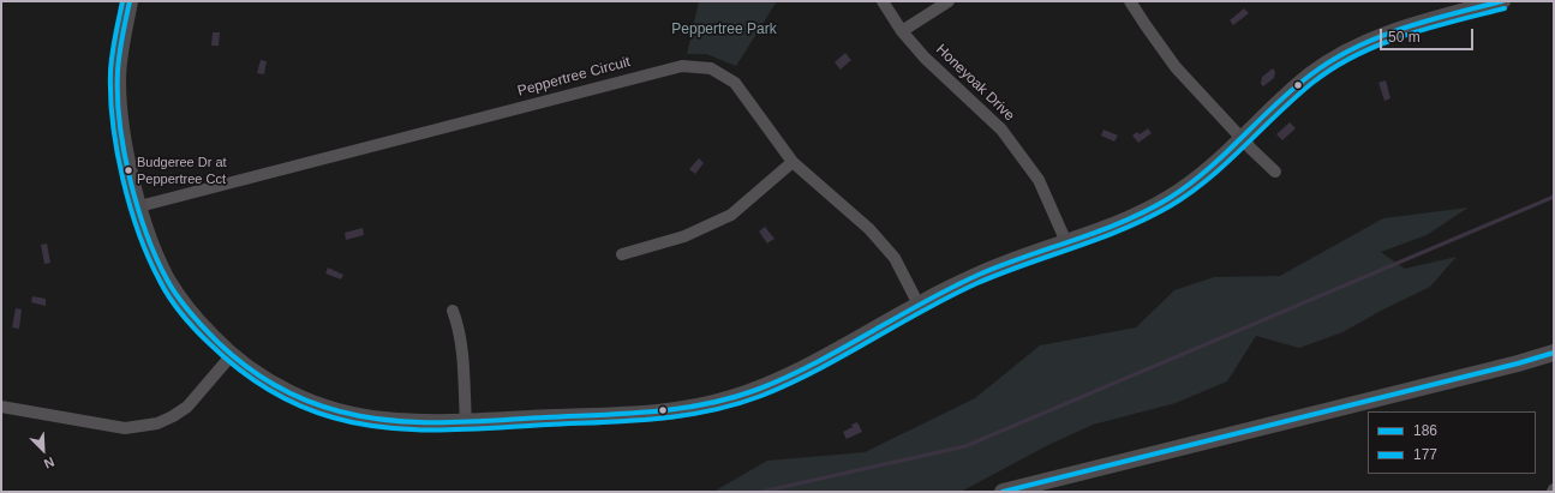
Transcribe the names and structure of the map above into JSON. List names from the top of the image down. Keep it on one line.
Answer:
{"streets":{"street":["Peppertree Circuit","Honeyoak Drive"]},"parks":["Peppertree Park"],"places":["Budgeree Dr at Peppertree Cct"],"lines":["transit line 186","transit line 177"],"legend":["186","177"],"scale_bar":"50 m","north":"bottom right"}
